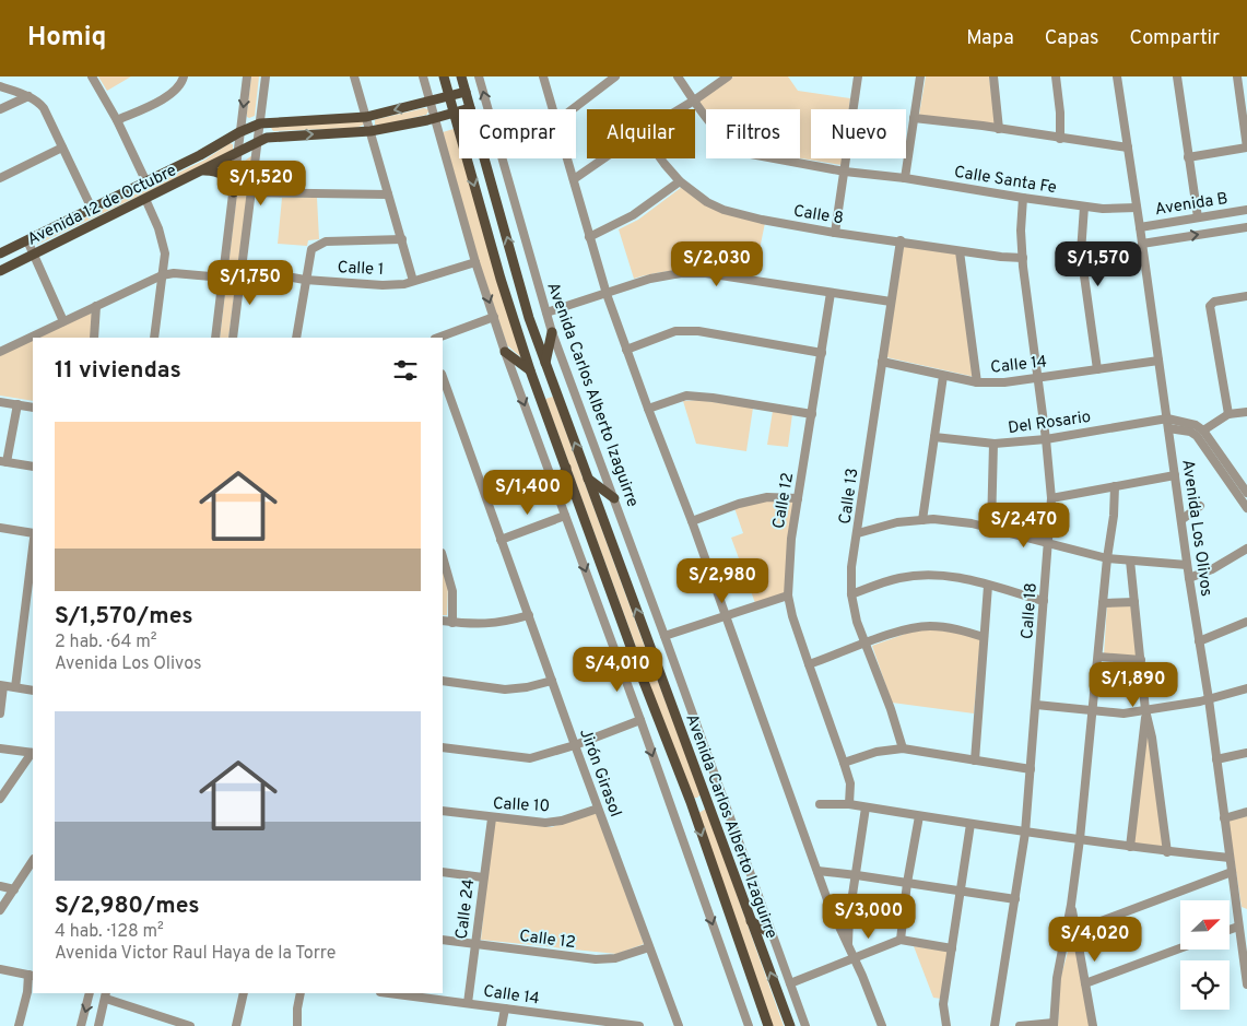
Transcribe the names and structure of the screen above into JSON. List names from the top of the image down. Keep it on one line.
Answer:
{"streets":{"main road":["Avenida 12 de Octubre","Avenida Carlos Alberto Izaguirre"],"street":["Calle Santa Fe","Avenida B","Calle 8","Calle 1","Calle 14","Del Rosario","Calle 13","Calle 12","Avenida Los Olivos","Calle 18","Jirón Girasol","Calle 10","Calle 24"]},"crossings":[["Calle Santa Fe","Avenida Los Olivos"],["Calle Santa Fe","Calle 18"],["Avenida B","Avenida Los Olivos"],["Avenida 12 de Octubre","Avenida Carlos Alberto Izaguirre"],["Calle 8","Calle 13"],["Calle 8","Calle 18"],["Calle 14","Calle 13"],["Calle 14","Avenida Los Olivos"],["Calle 14","Calle 18"],["Calle 14","Calle 24"],["Del Rosario","Avenida Los Olivos"],["Del Rosario","Calle 18"],["Calle 12","Jirón Girasol"],["Calle 12","Calle 24"],["Jirón Girasol","Calle 10"],["Calle 10","Calle 24"]],"north":"top right","page":{"header":"Homiq","nav":["Mapa","Capas","Compartir"],"chip":["Comprar","Alquilar","Filtros","Nuevo"],"price":["S/1,520","S/2,030","S/1,570","S/1,750","S/1,400","S/2,470","S/2,980","S/4,010","S/1,890","S/3,000","S/4,020"],"heading":"11 viviendas","list":[{"name":"S/1,570/mes","note":"2 hab. · 64 m² · Avenida Los Olivos"},{"name":"S/2,980/mes","note":"4 hab. · 128 m² · Avenida Victor Raul Haya de la Torre"}]}}
